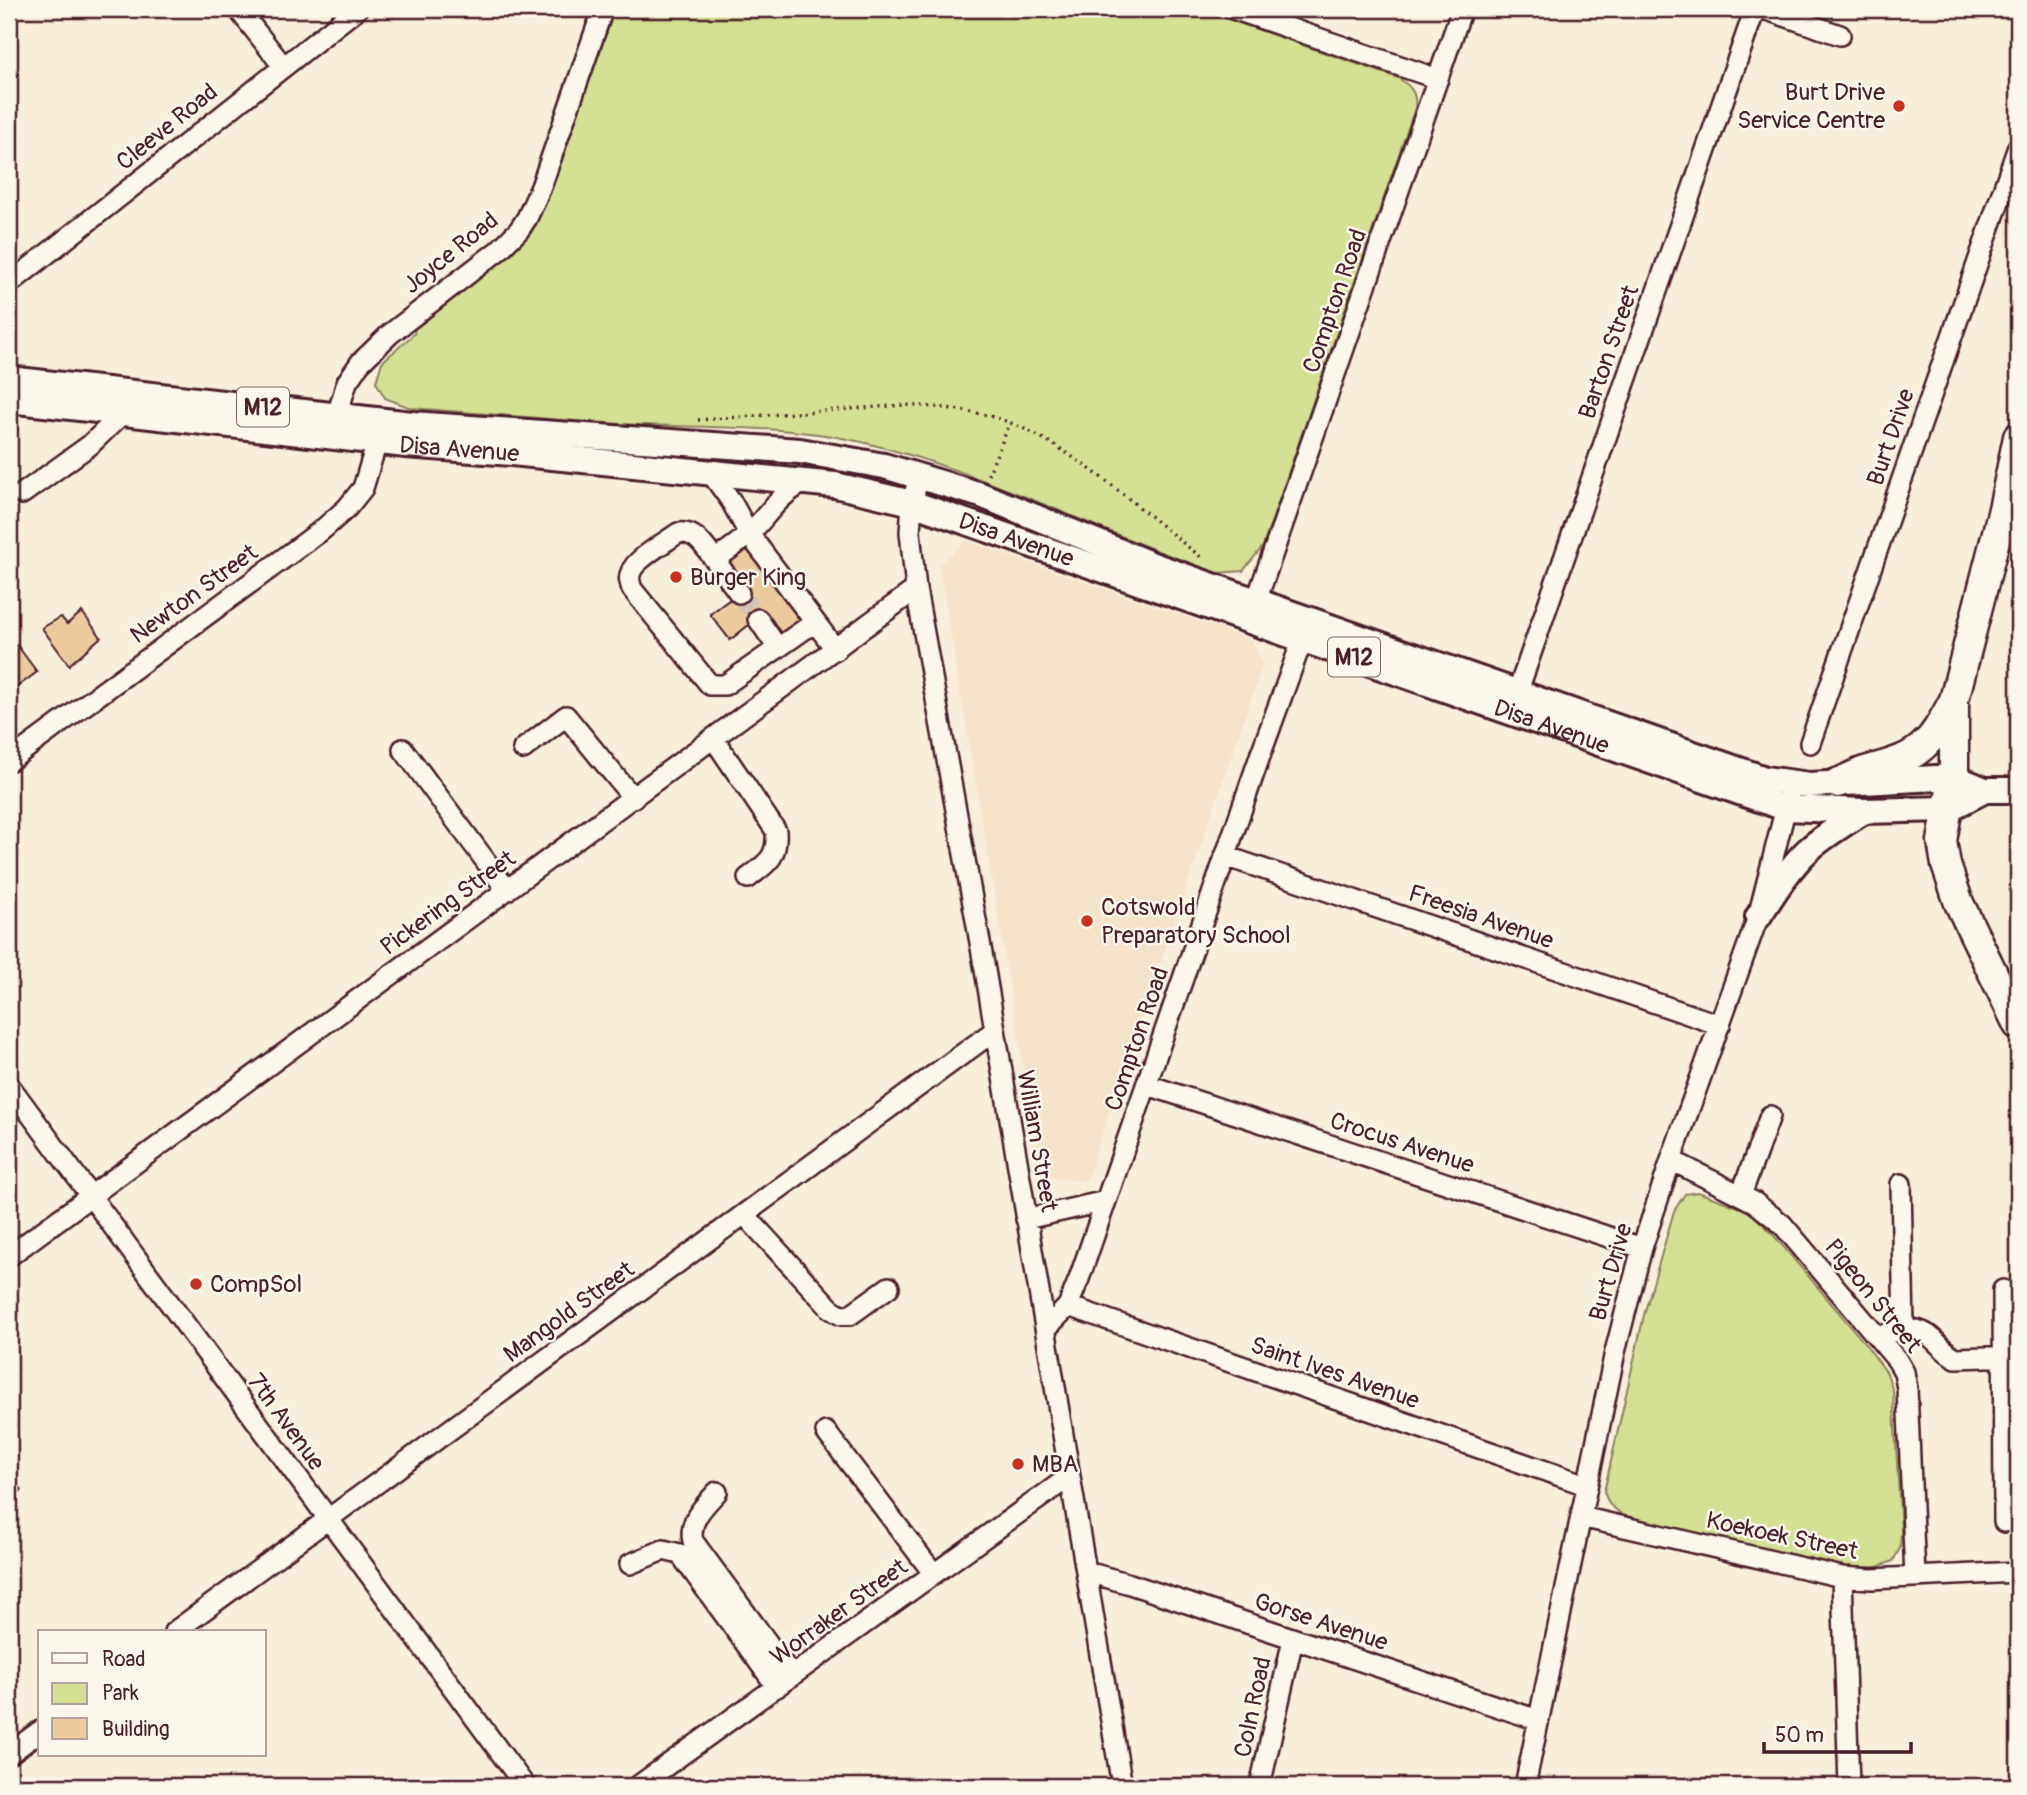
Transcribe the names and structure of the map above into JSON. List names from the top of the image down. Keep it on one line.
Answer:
{"streets":{"main road":["M12","Disa Avenue"],"street":["Cleeve Road","Joyce Road","Compton Road","Barton Street","Burt Drive","Newton Street","Pickering Street","Freesia Avenue","William Street","Crocus Avenue","Pigeon Street","Mangold Street","Saint Ives Avenue","7th Avenue","Koekoek Street","Worraker Street","Gorse Avenue","Coln Road"]},"crossings":[["Joyce Road","Disa Avenue"],["Compton Road","Disa Avenue"],["Compton Road","Freesia Avenue"],["Compton Road","William Street"],["Compton Road","Crocus Avenue"],["Compton Road","Saint Ives Avenue"],["Barton Street","Disa Avenue"],["Burt Drive","Disa Avenue"],["Burt Drive","Freesia Avenue"],["Burt Drive","Crocus Avenue"],["Burt Drive","Pigeon Street"],["Burt Drive","Saint Ives Avenue"],["Burt Drive","Koekoek Street"],["Burt Drive","Gorse Avenue"],["Disa Avenue","Newton Street"],["Disa Avenue","William Street"],["Pickering Street","William Street"],["Pickering Street","7th Avenue"],["William Street","Mangold Street"],["William Street","Worraker Street"],["William Street","Gorse Avenue"],["Pigeon Street","Koekoek Street"],["Mangold Street","7th Avenue"],["Gorse Avenue","Coln Road"]],"places":["Burt Drive Service Centre","Burger King","Cotswold Preparatory School","CompSol","MBA"],"legend":["Road","Park","Building"],"scale_bar":"50 m"}
